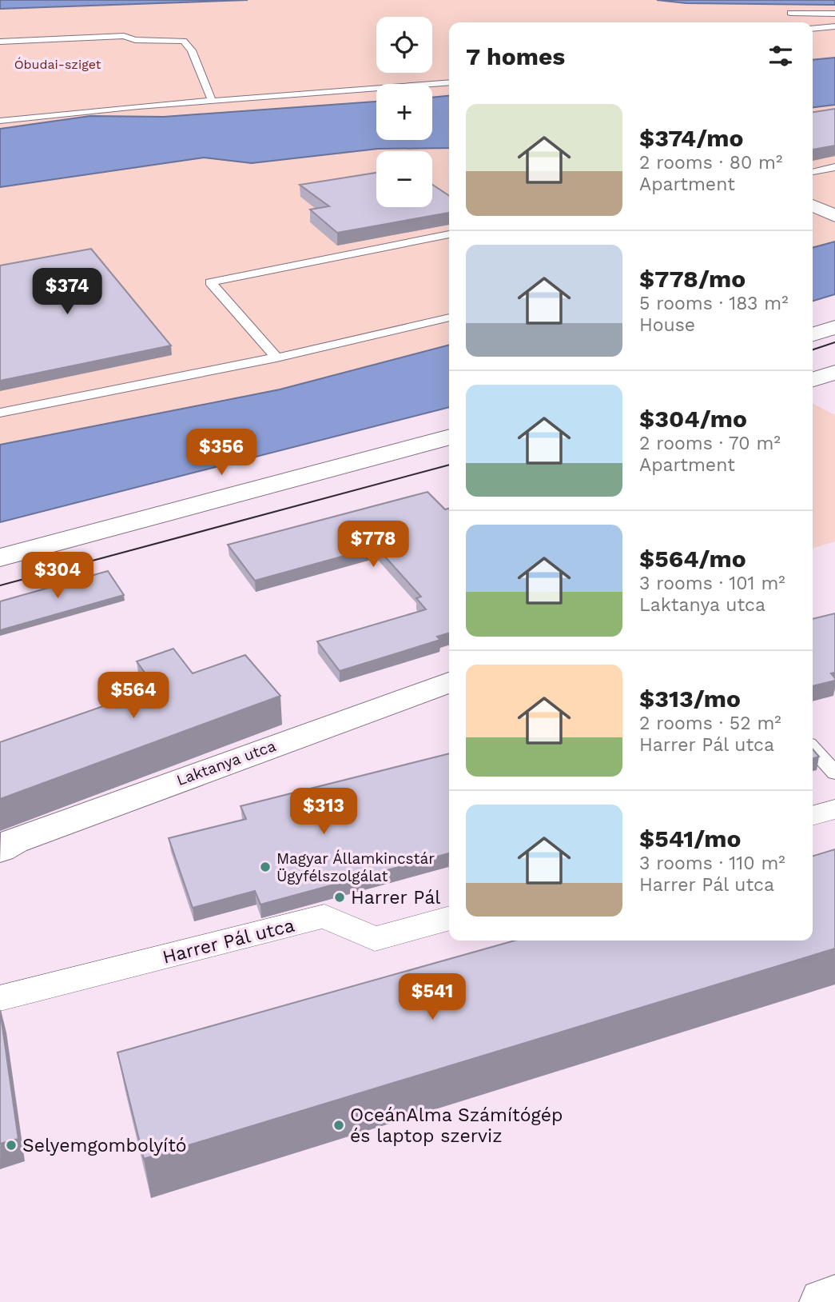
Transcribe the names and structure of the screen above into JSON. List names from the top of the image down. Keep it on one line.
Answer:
{"streets":{"street":["Laktanya utca","Harrer Pál utca"]},"parks":["Óbudai-sziget"],"places":["Magyar Államkincstár Ügyfélszolgálat","Harrer Pál","OceánAlma Számítógép és laptop szerviz","Selyemgombolyító"],"page":{"map_buttons":["+","−"],"heading":"7 homes","list":[{"name":"$374/mo","note":"2 rooms · 80 m² · Apartment"},{"name":"$778/mo","note":"5 rooms · 183 m² · House"},{"name":"$304/mo","note":"2 rooms · 70 m² · Apartment"},{"name":"$564/mo","note":"3 rooms · 101 m² · Laktanya utca"},{"name":"$313/mo","note":"2 rooms · 52 m² · Harrer Pál utca"},{"name":"$541/mo","note":"3 rooms · 110 m² · Harrer Pál utca"}],"price":["$374","$356","$778","$304","$564","$313","$541"]}}
